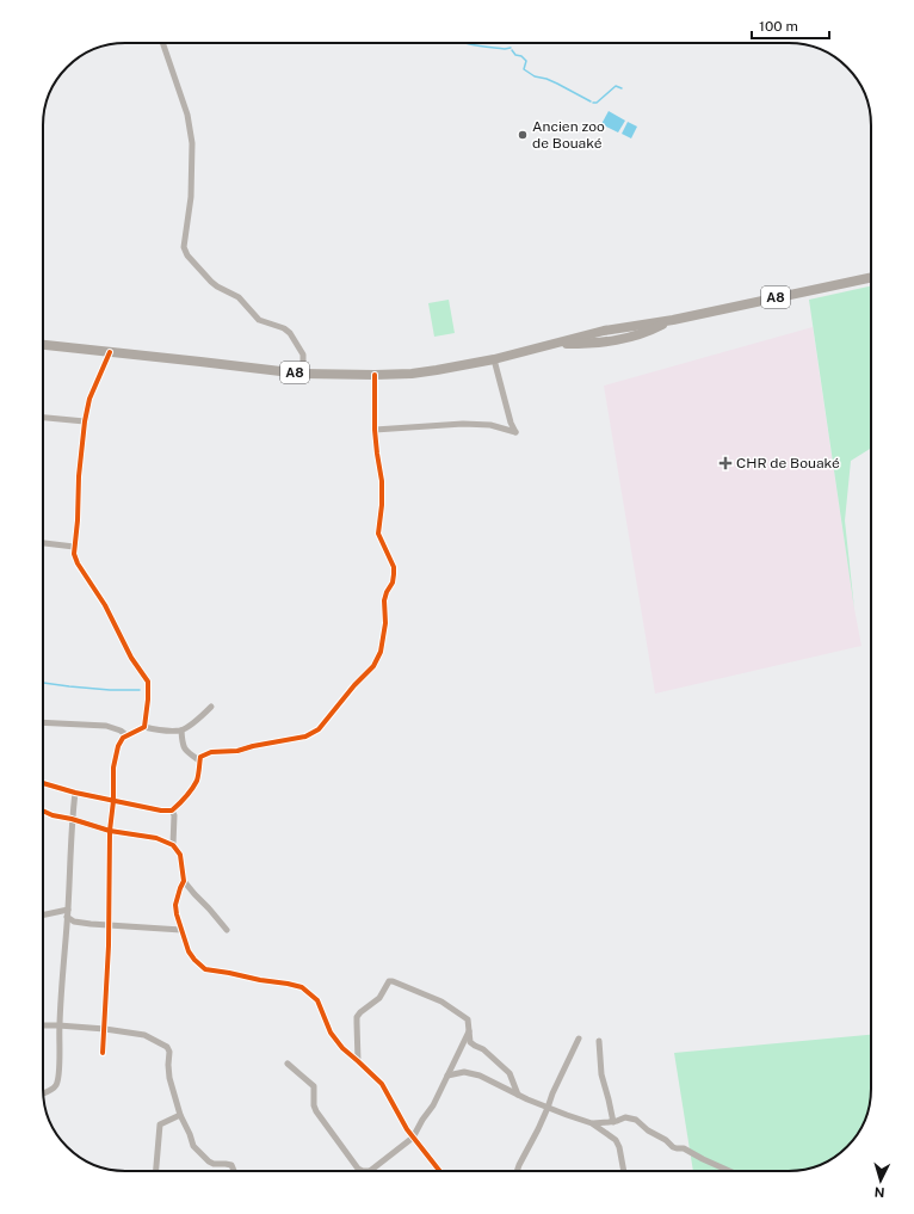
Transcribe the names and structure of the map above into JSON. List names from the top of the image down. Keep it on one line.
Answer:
{"streets":{"main road":["A8"]},"places":{"other":["Ancien zoo de Bouaké"],"health":["CHR de Bouaké"]},"scale_bar":"100 m","north":"bottom"}
